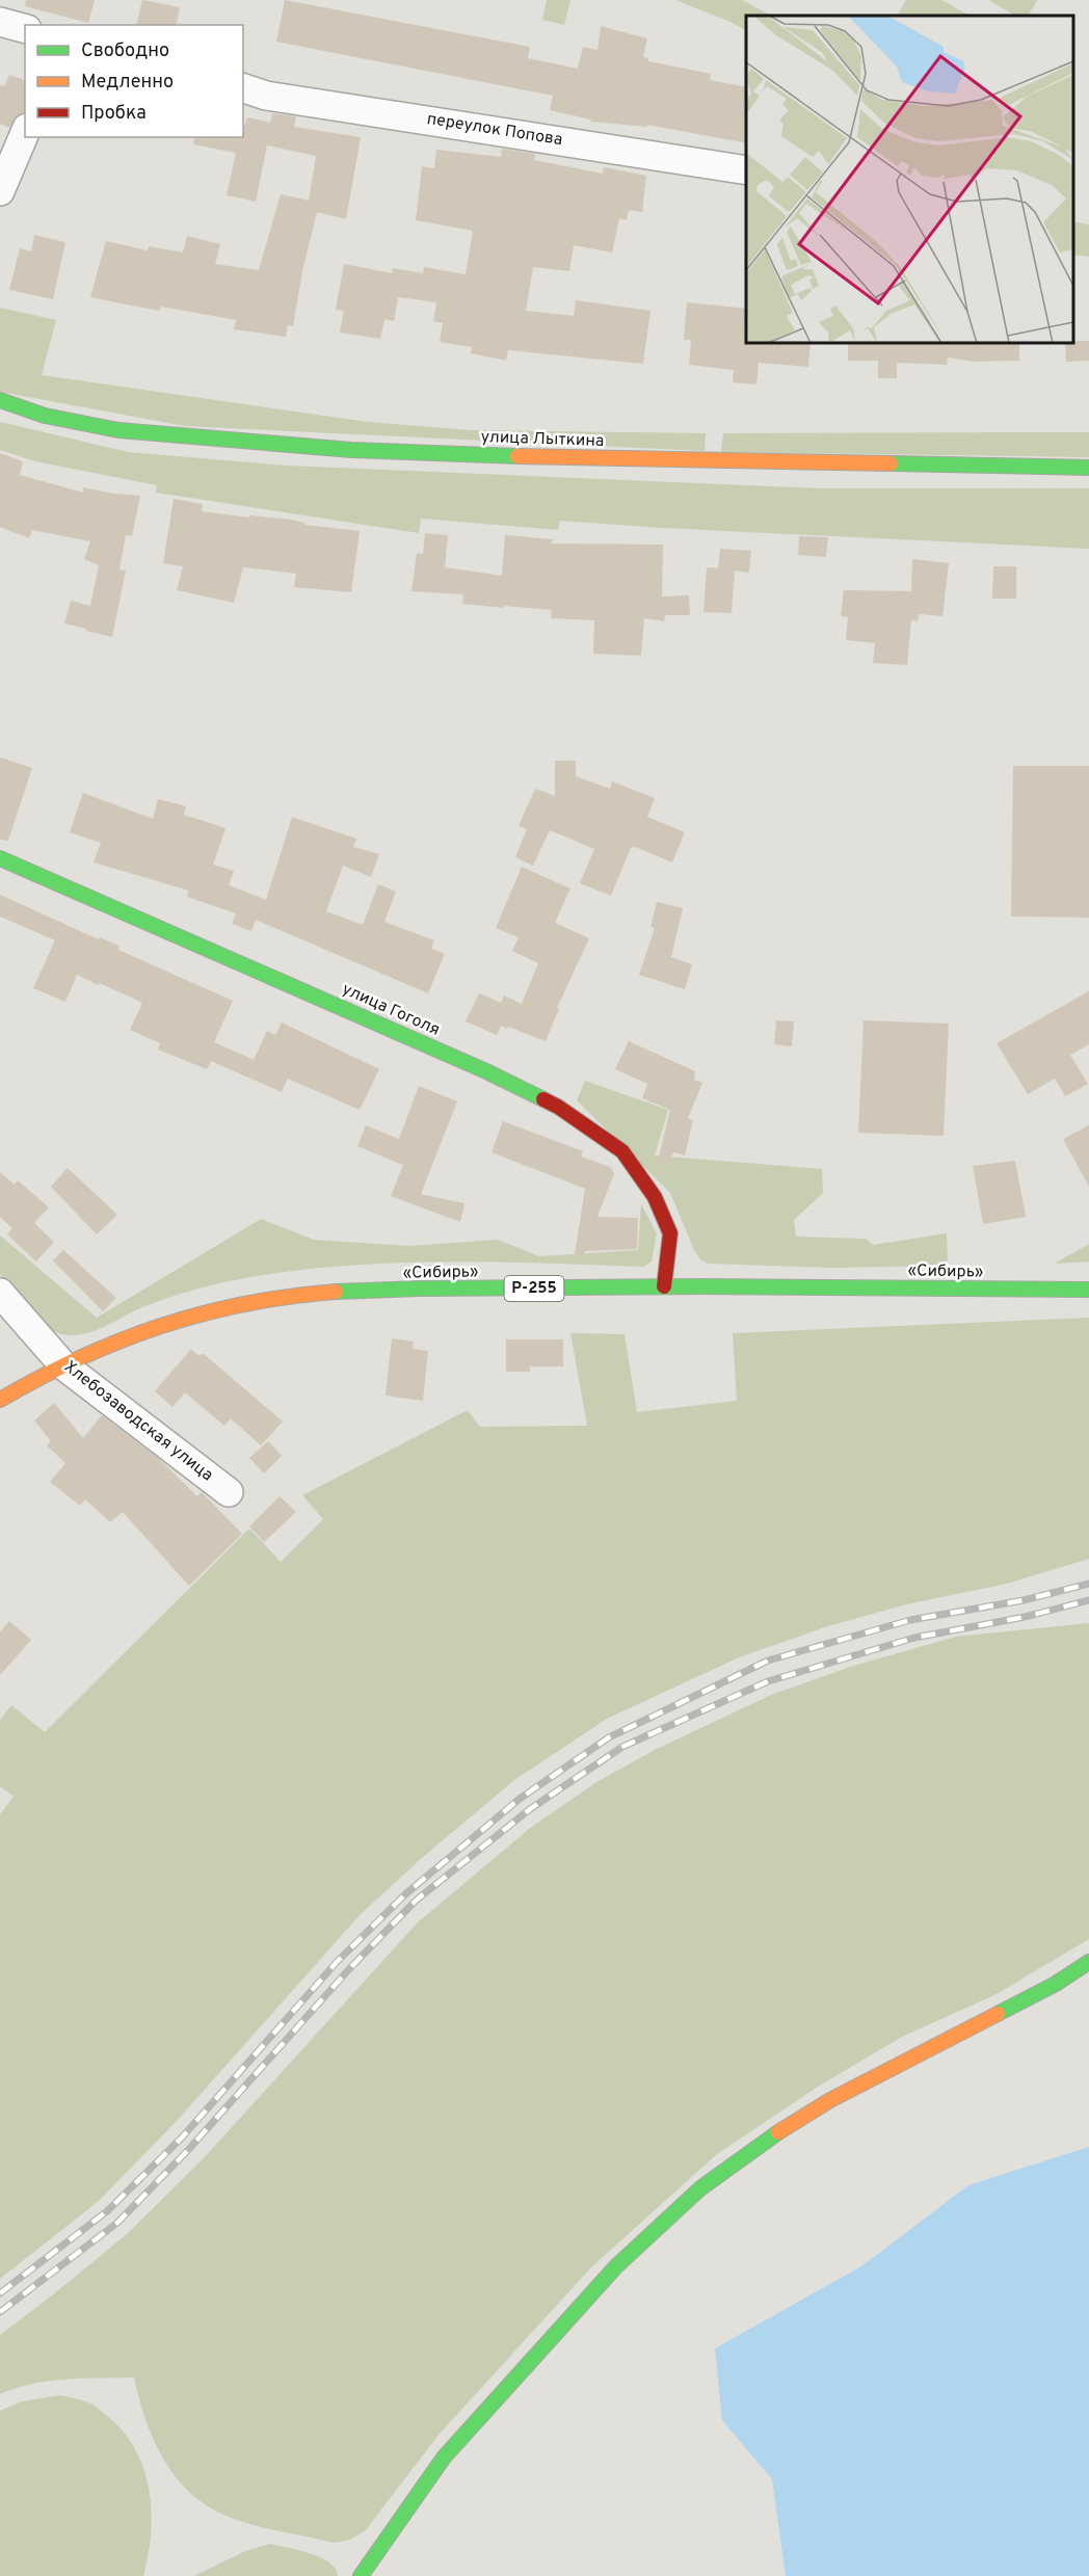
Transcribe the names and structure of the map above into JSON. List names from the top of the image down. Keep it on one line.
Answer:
{"streets":{"main road":["улица Лыткина","улица Гоголя","«Сибирь»","Р-255"],"street":["переулок Попова","Хлебозаводская улица"]},"crossings":[["улица Гоголя","«Сибирь»"],["«Сибирь»","Хлебозаводская улица"]],"legend":["Свободно","Медленно","Пробка"]}
